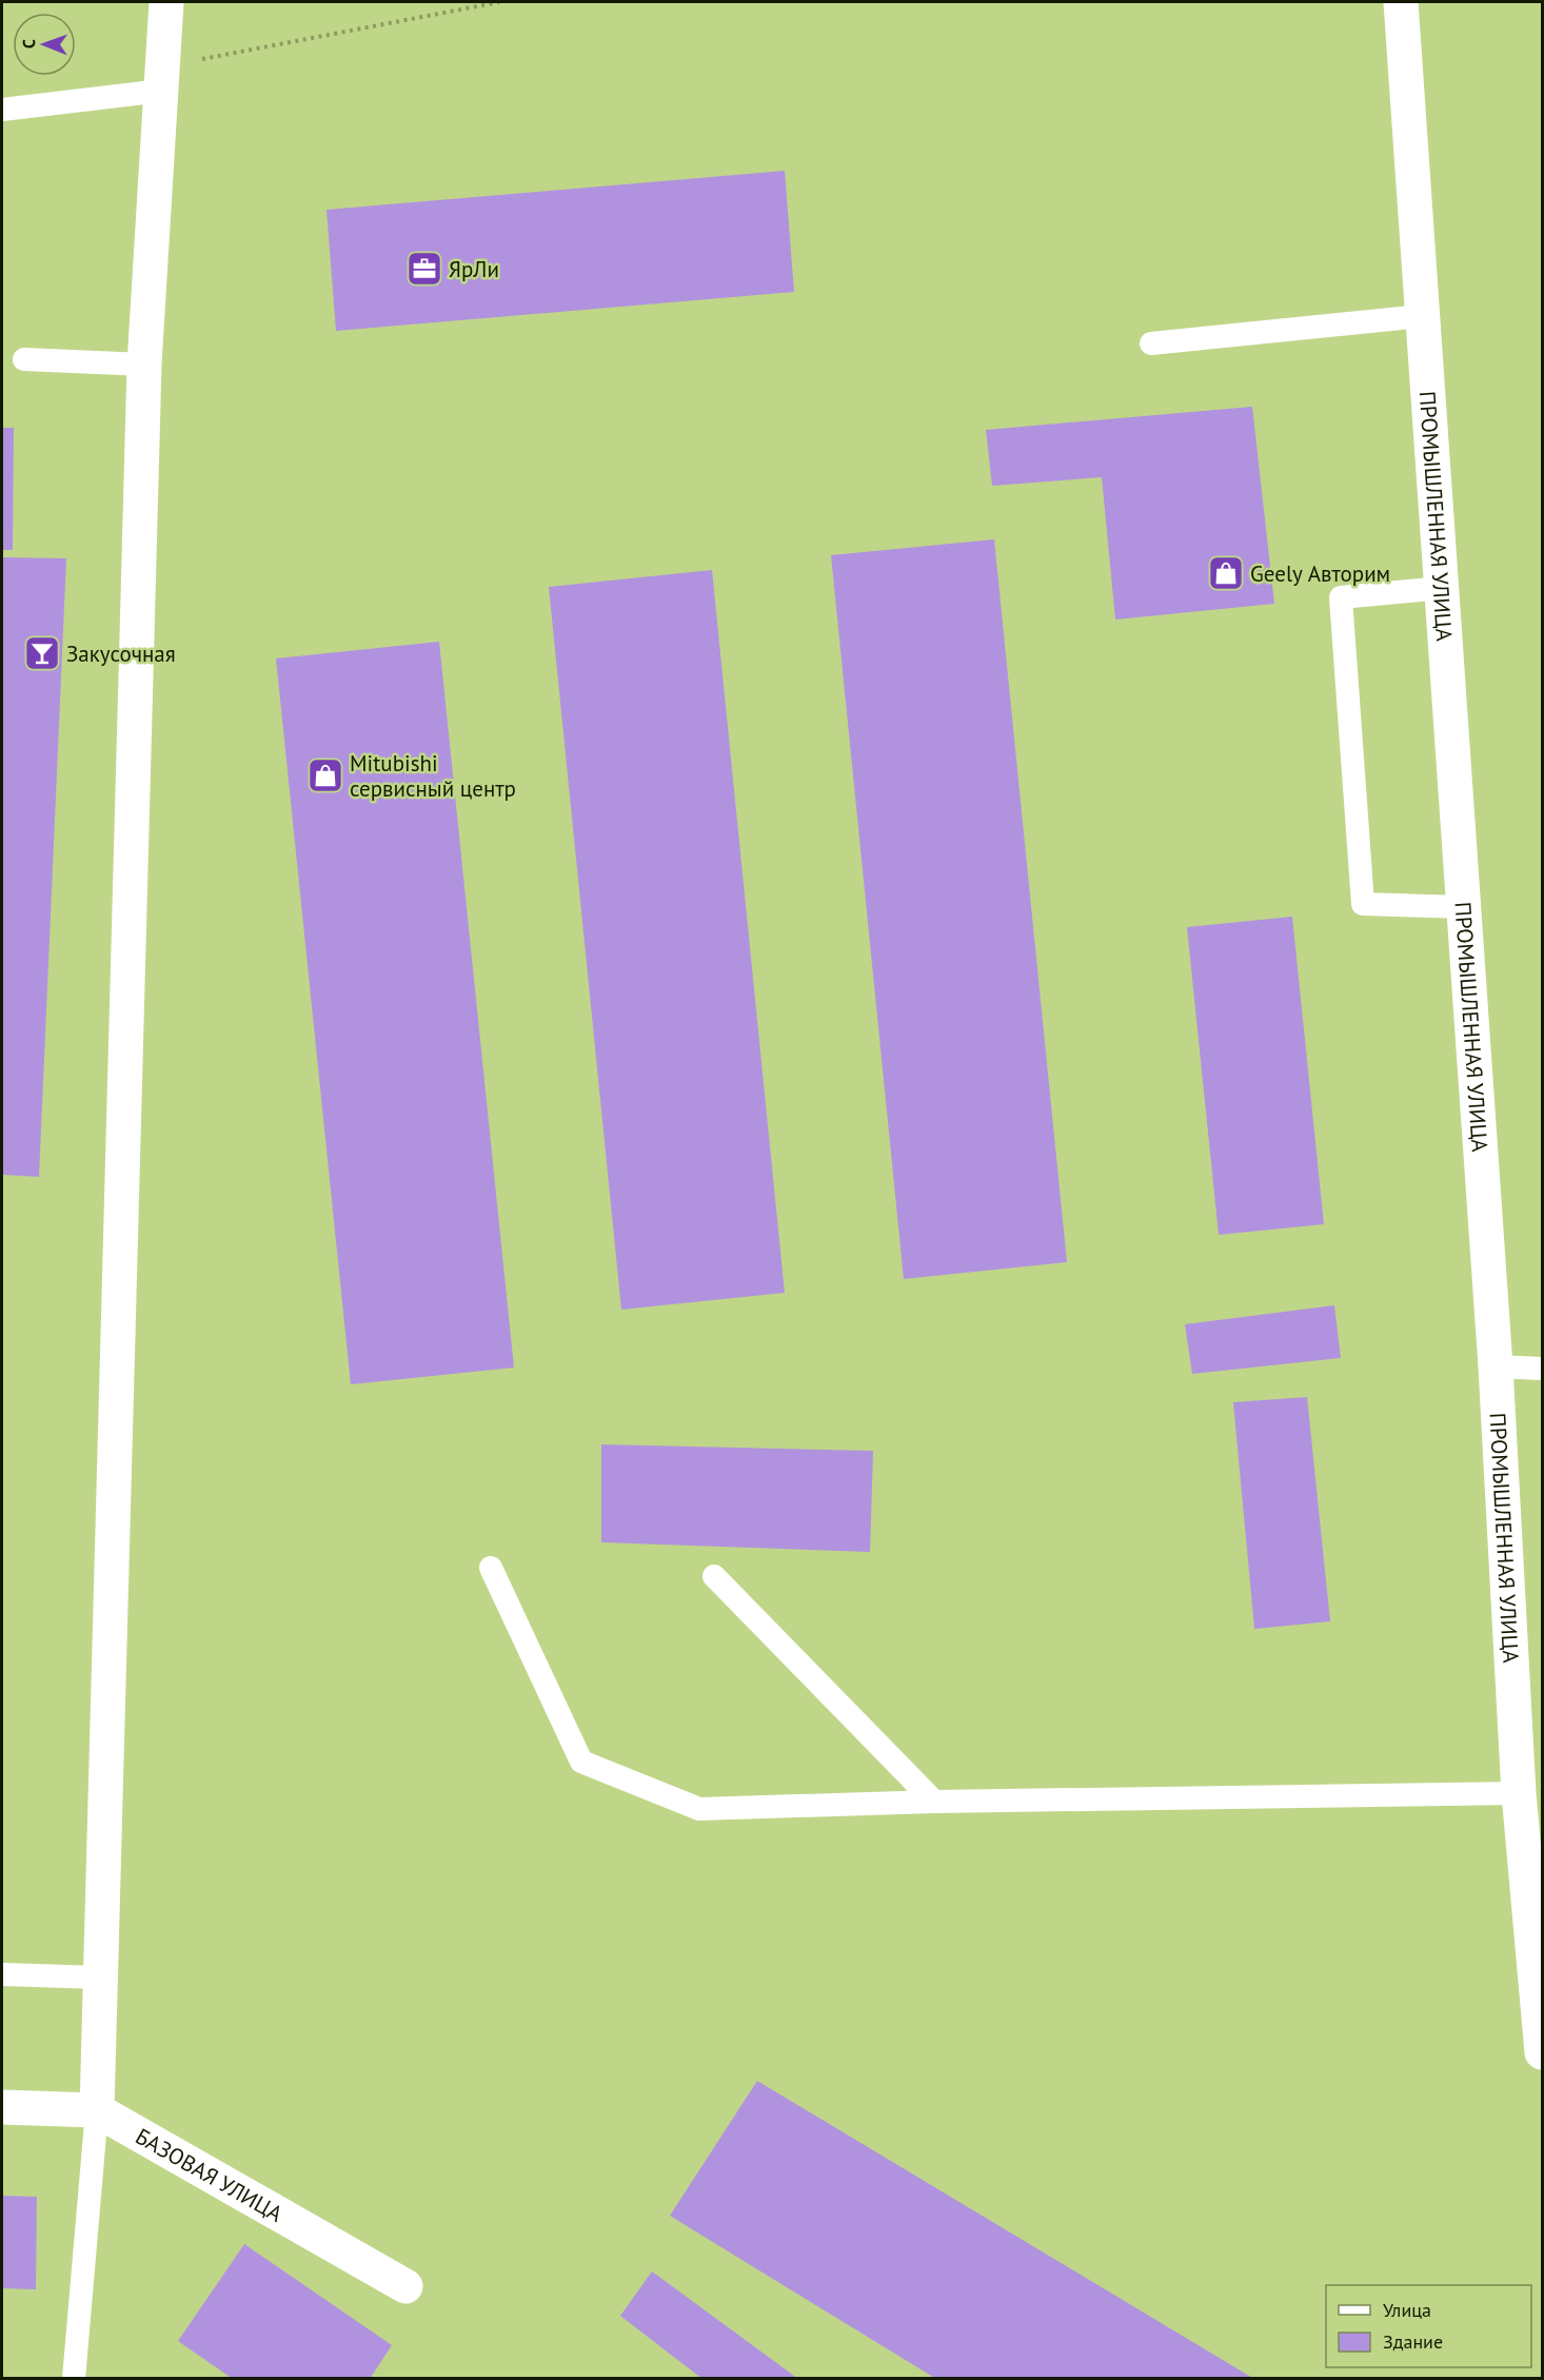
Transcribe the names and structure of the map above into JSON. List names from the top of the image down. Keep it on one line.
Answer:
{"streets":{"street":["ПРОМЫШЛЕННАЯ УЛИЦА","БАЗОВАЯ УЛИЦА"]},"places":{"office":["ЯрЛи"],"shop":["Geely Авторим","Mitubishi сервисный центр"],"bar":["Закусочная"]},"legend":["Улица","Здание"],"north":"left"}
